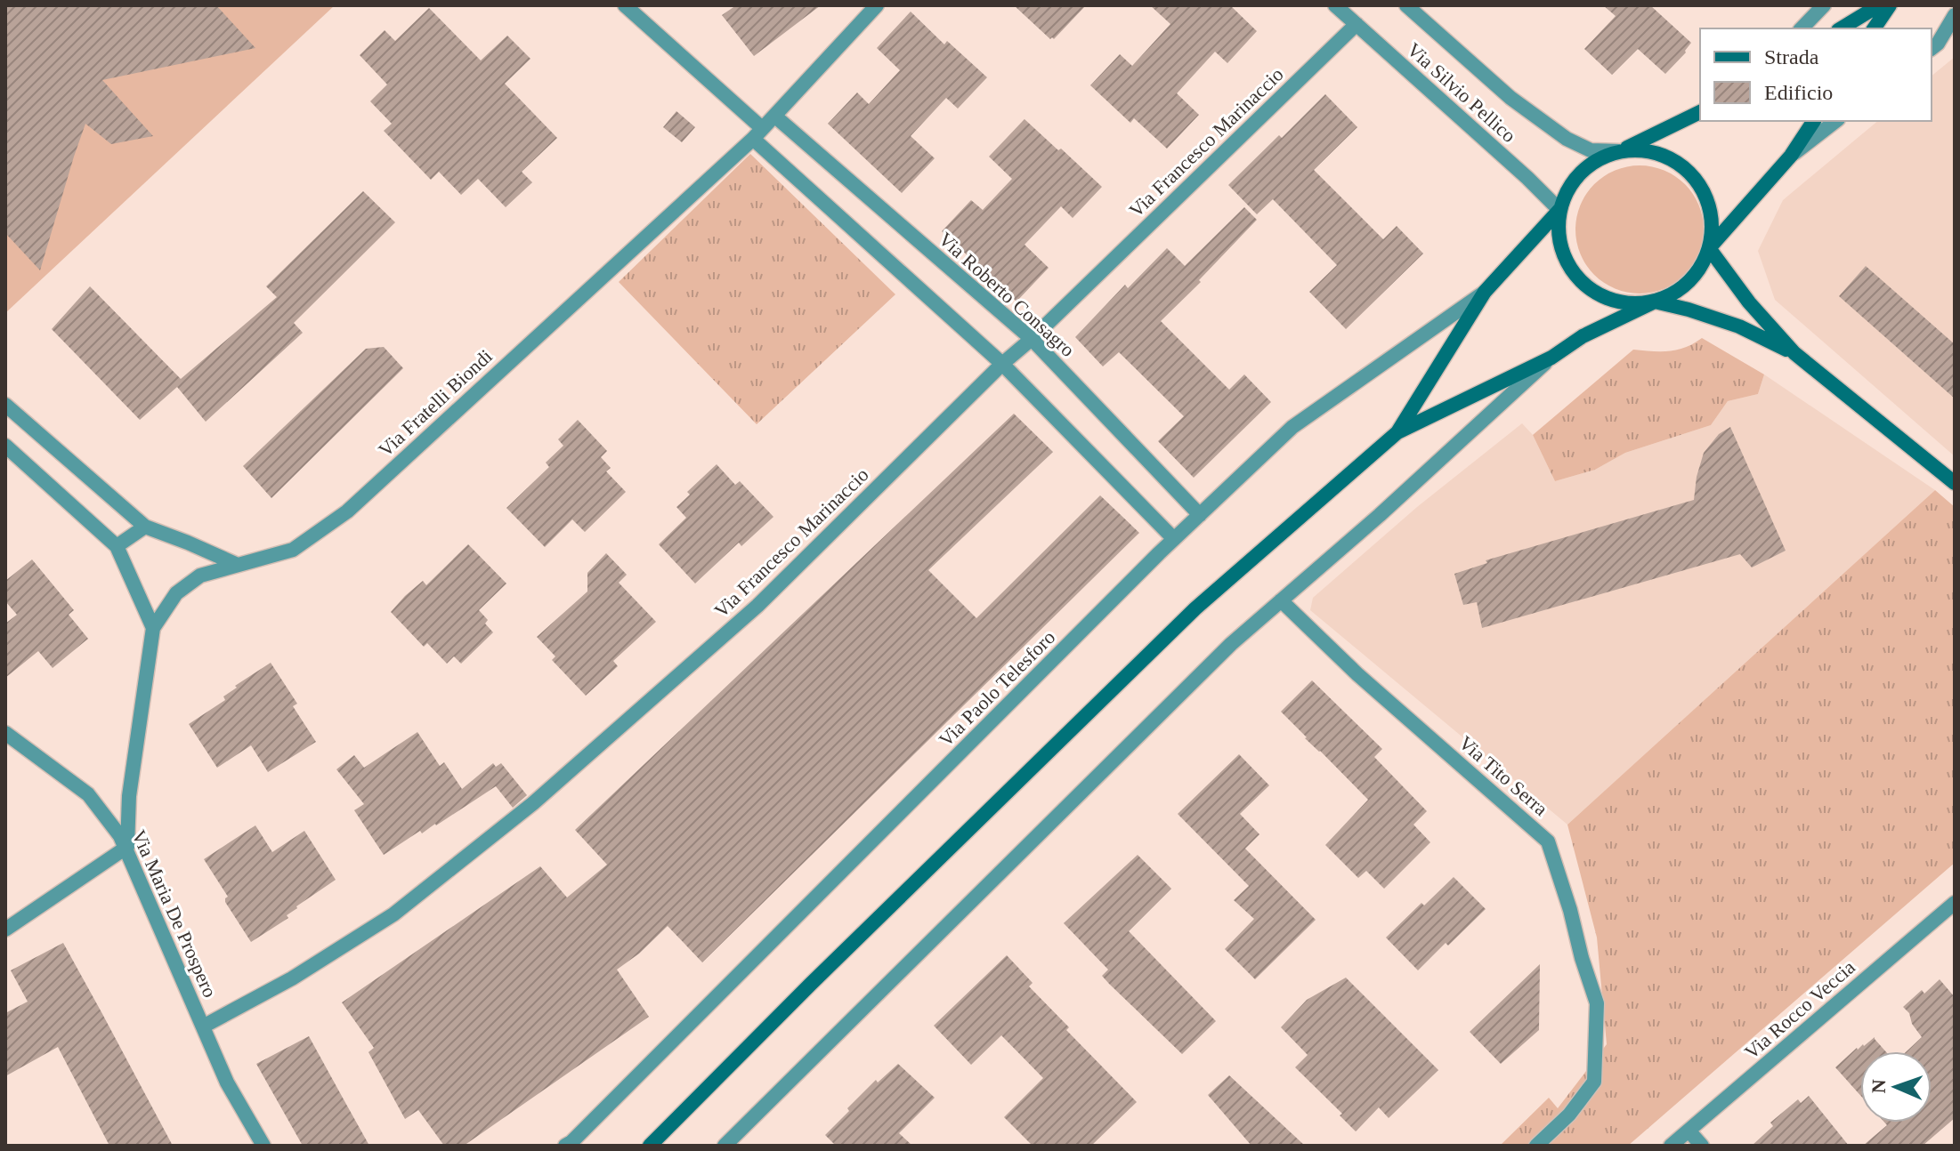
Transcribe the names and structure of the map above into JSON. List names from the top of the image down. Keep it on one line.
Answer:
{"streets":{"street":["Via Silvio Pellico","Via Francesco Marinaccio","Via Roberto Consagro","Via Fratelli Biondi","Via Paolo Telesforo","Via Tito Serra","Via Maria De Prospero","Via Rocco Veccia"]},"crossings":[["Via Silvio Pellico","Via Francesco Marinaccio"],["Via Silvio Pellico","Via Paolo Telesforo"],["Via Francesco Marinaccio","Via Roberto Consagro"],["Via Francesco Marinaccio","Via Maria De Prospero"],["Via Roberto Consagro","Via Fratelli Biondi"],["Via Roberto Consagro","Via Paolo Telesforo"],["Via Fratelli Biondi","Via Maria De Prospero"],["Via Paolo Telesforo","Via Tito Serra"]],"legend":["Strada","Edificio"],"north":"left"}
